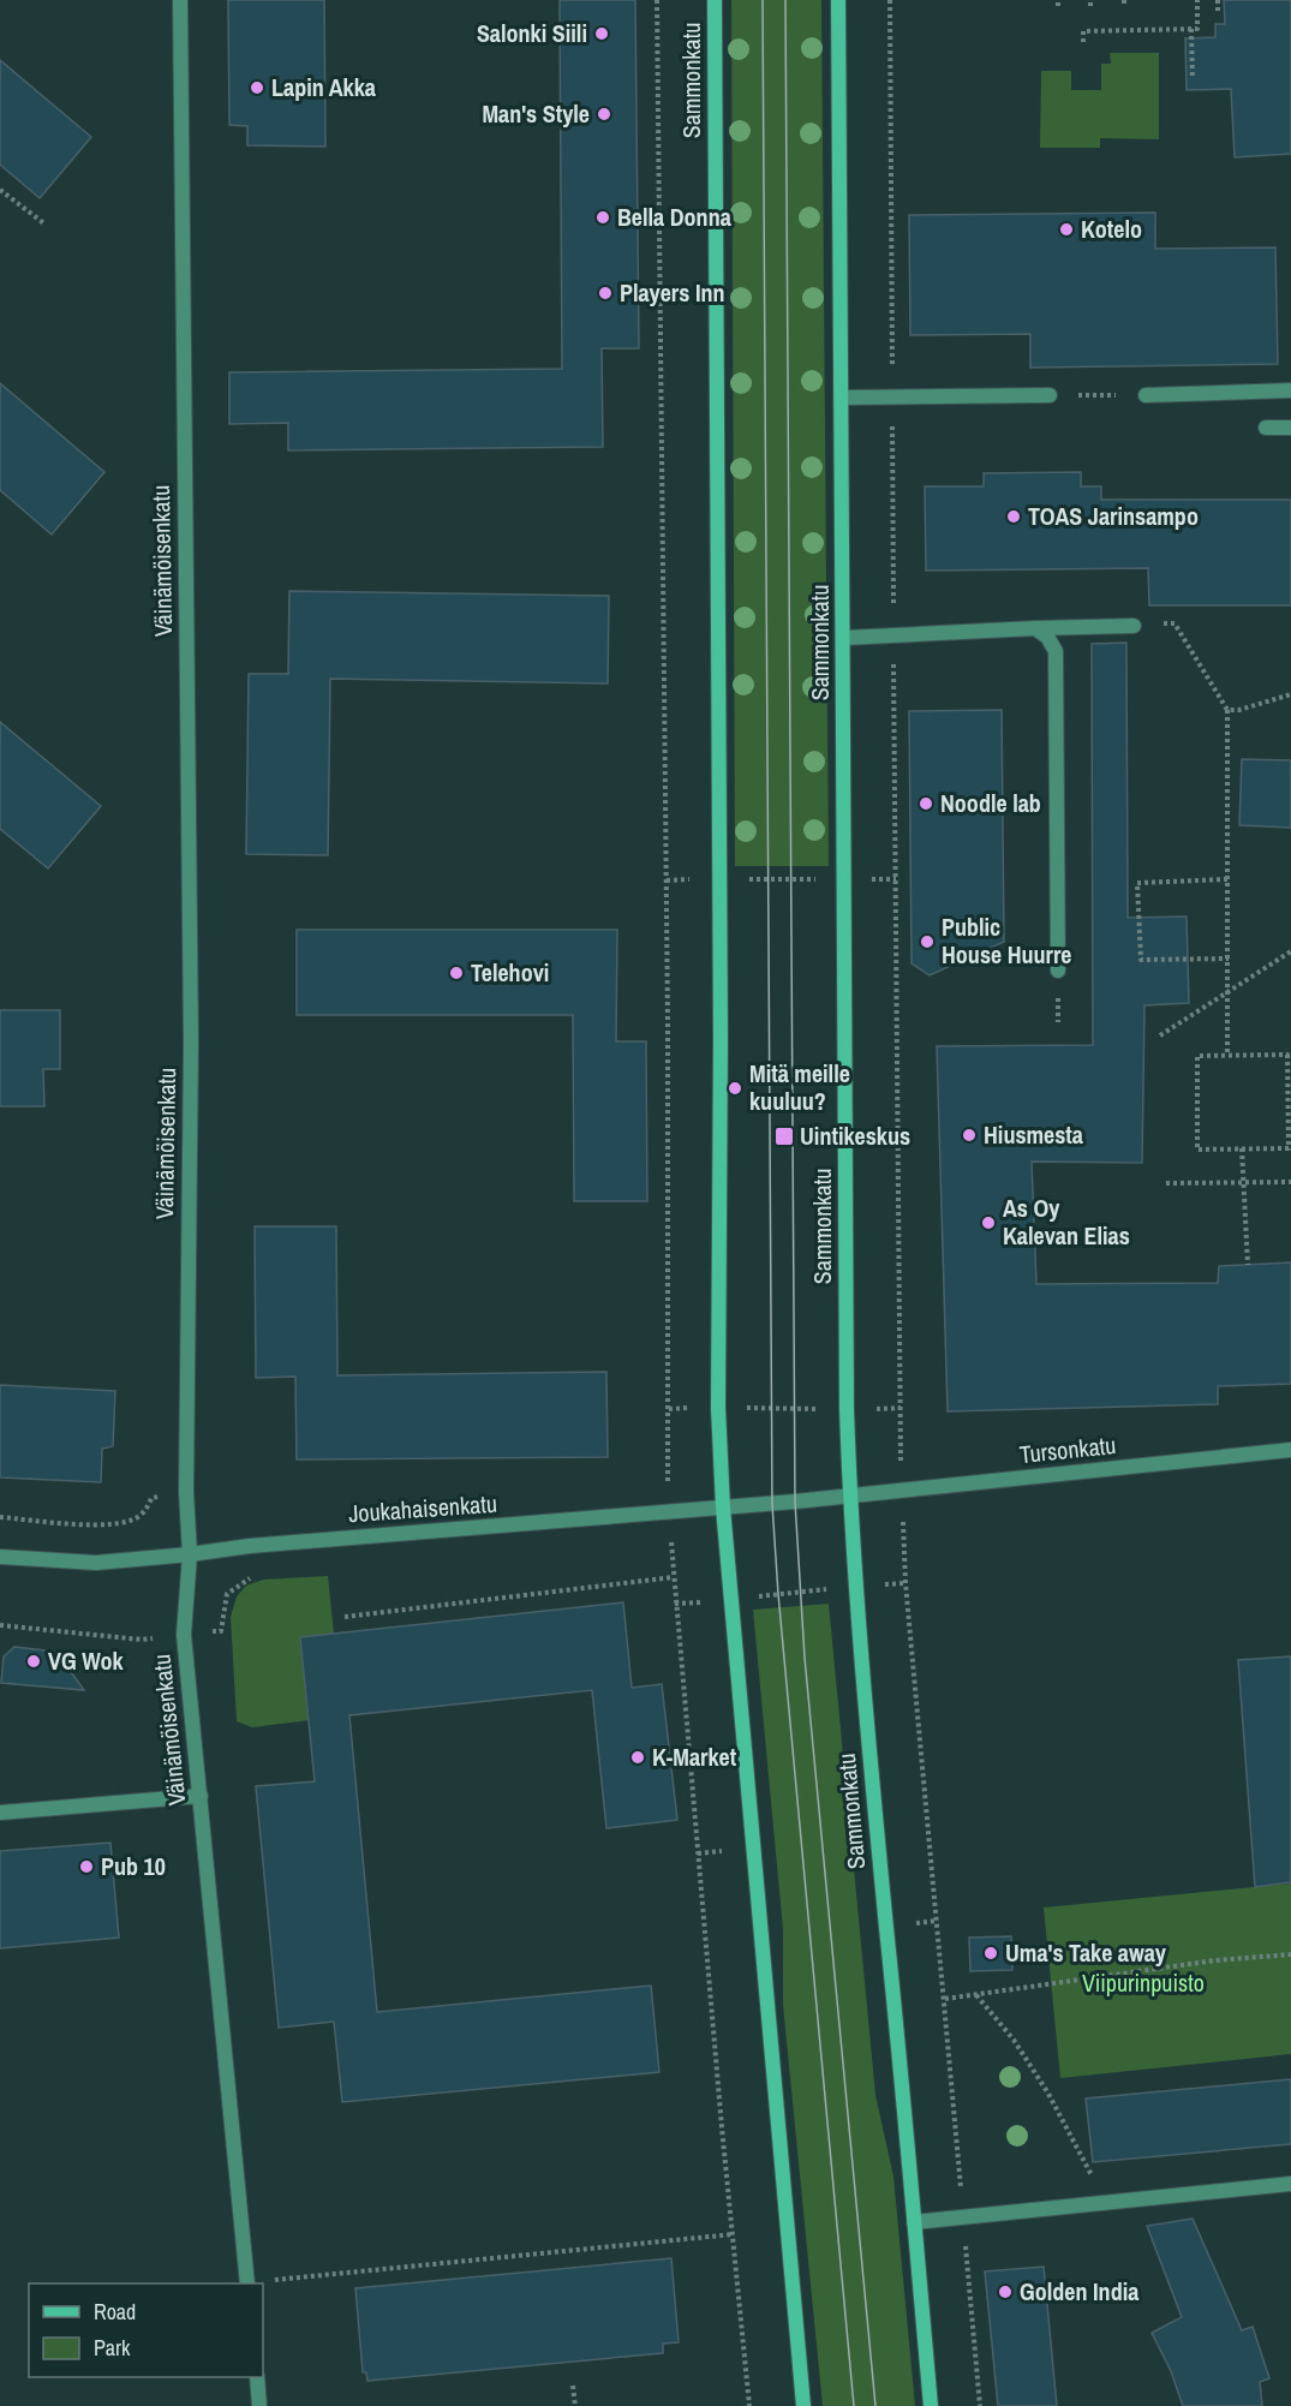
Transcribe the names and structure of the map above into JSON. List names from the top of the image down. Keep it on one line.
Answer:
{"streets":{"main road":["Sammonkatu"],"street":["Väinämöisenkatu","Tursonkatu","Joukahaisenkatu"]},"crossings":[["Sammonkatu","Tursonkatu"],["Sammonkatu","Joukahaisenkatu"],["Väinämöisenkatu","Joukahaisenkatu"],["Tursonkatu","Joukahaisenkatu"]],"parks":["Viipurinpuisto"],"places":{"other":["Salonki Siili","Lapin Akka","Man's Style","Bella Donna","Kotelo","Players Inn","TOAS Jarinsampo","Noodle lab","Public House Huurre","Telehovi","Mitä meille kuuluu?","Hiusmesta","As Oy Kalevan Elias","VG Wok","K-Market","Pub 10","Uma's Take away","Golden India"],"transit":["Uintikeskus"]},"legend":["Road","Park"]}
